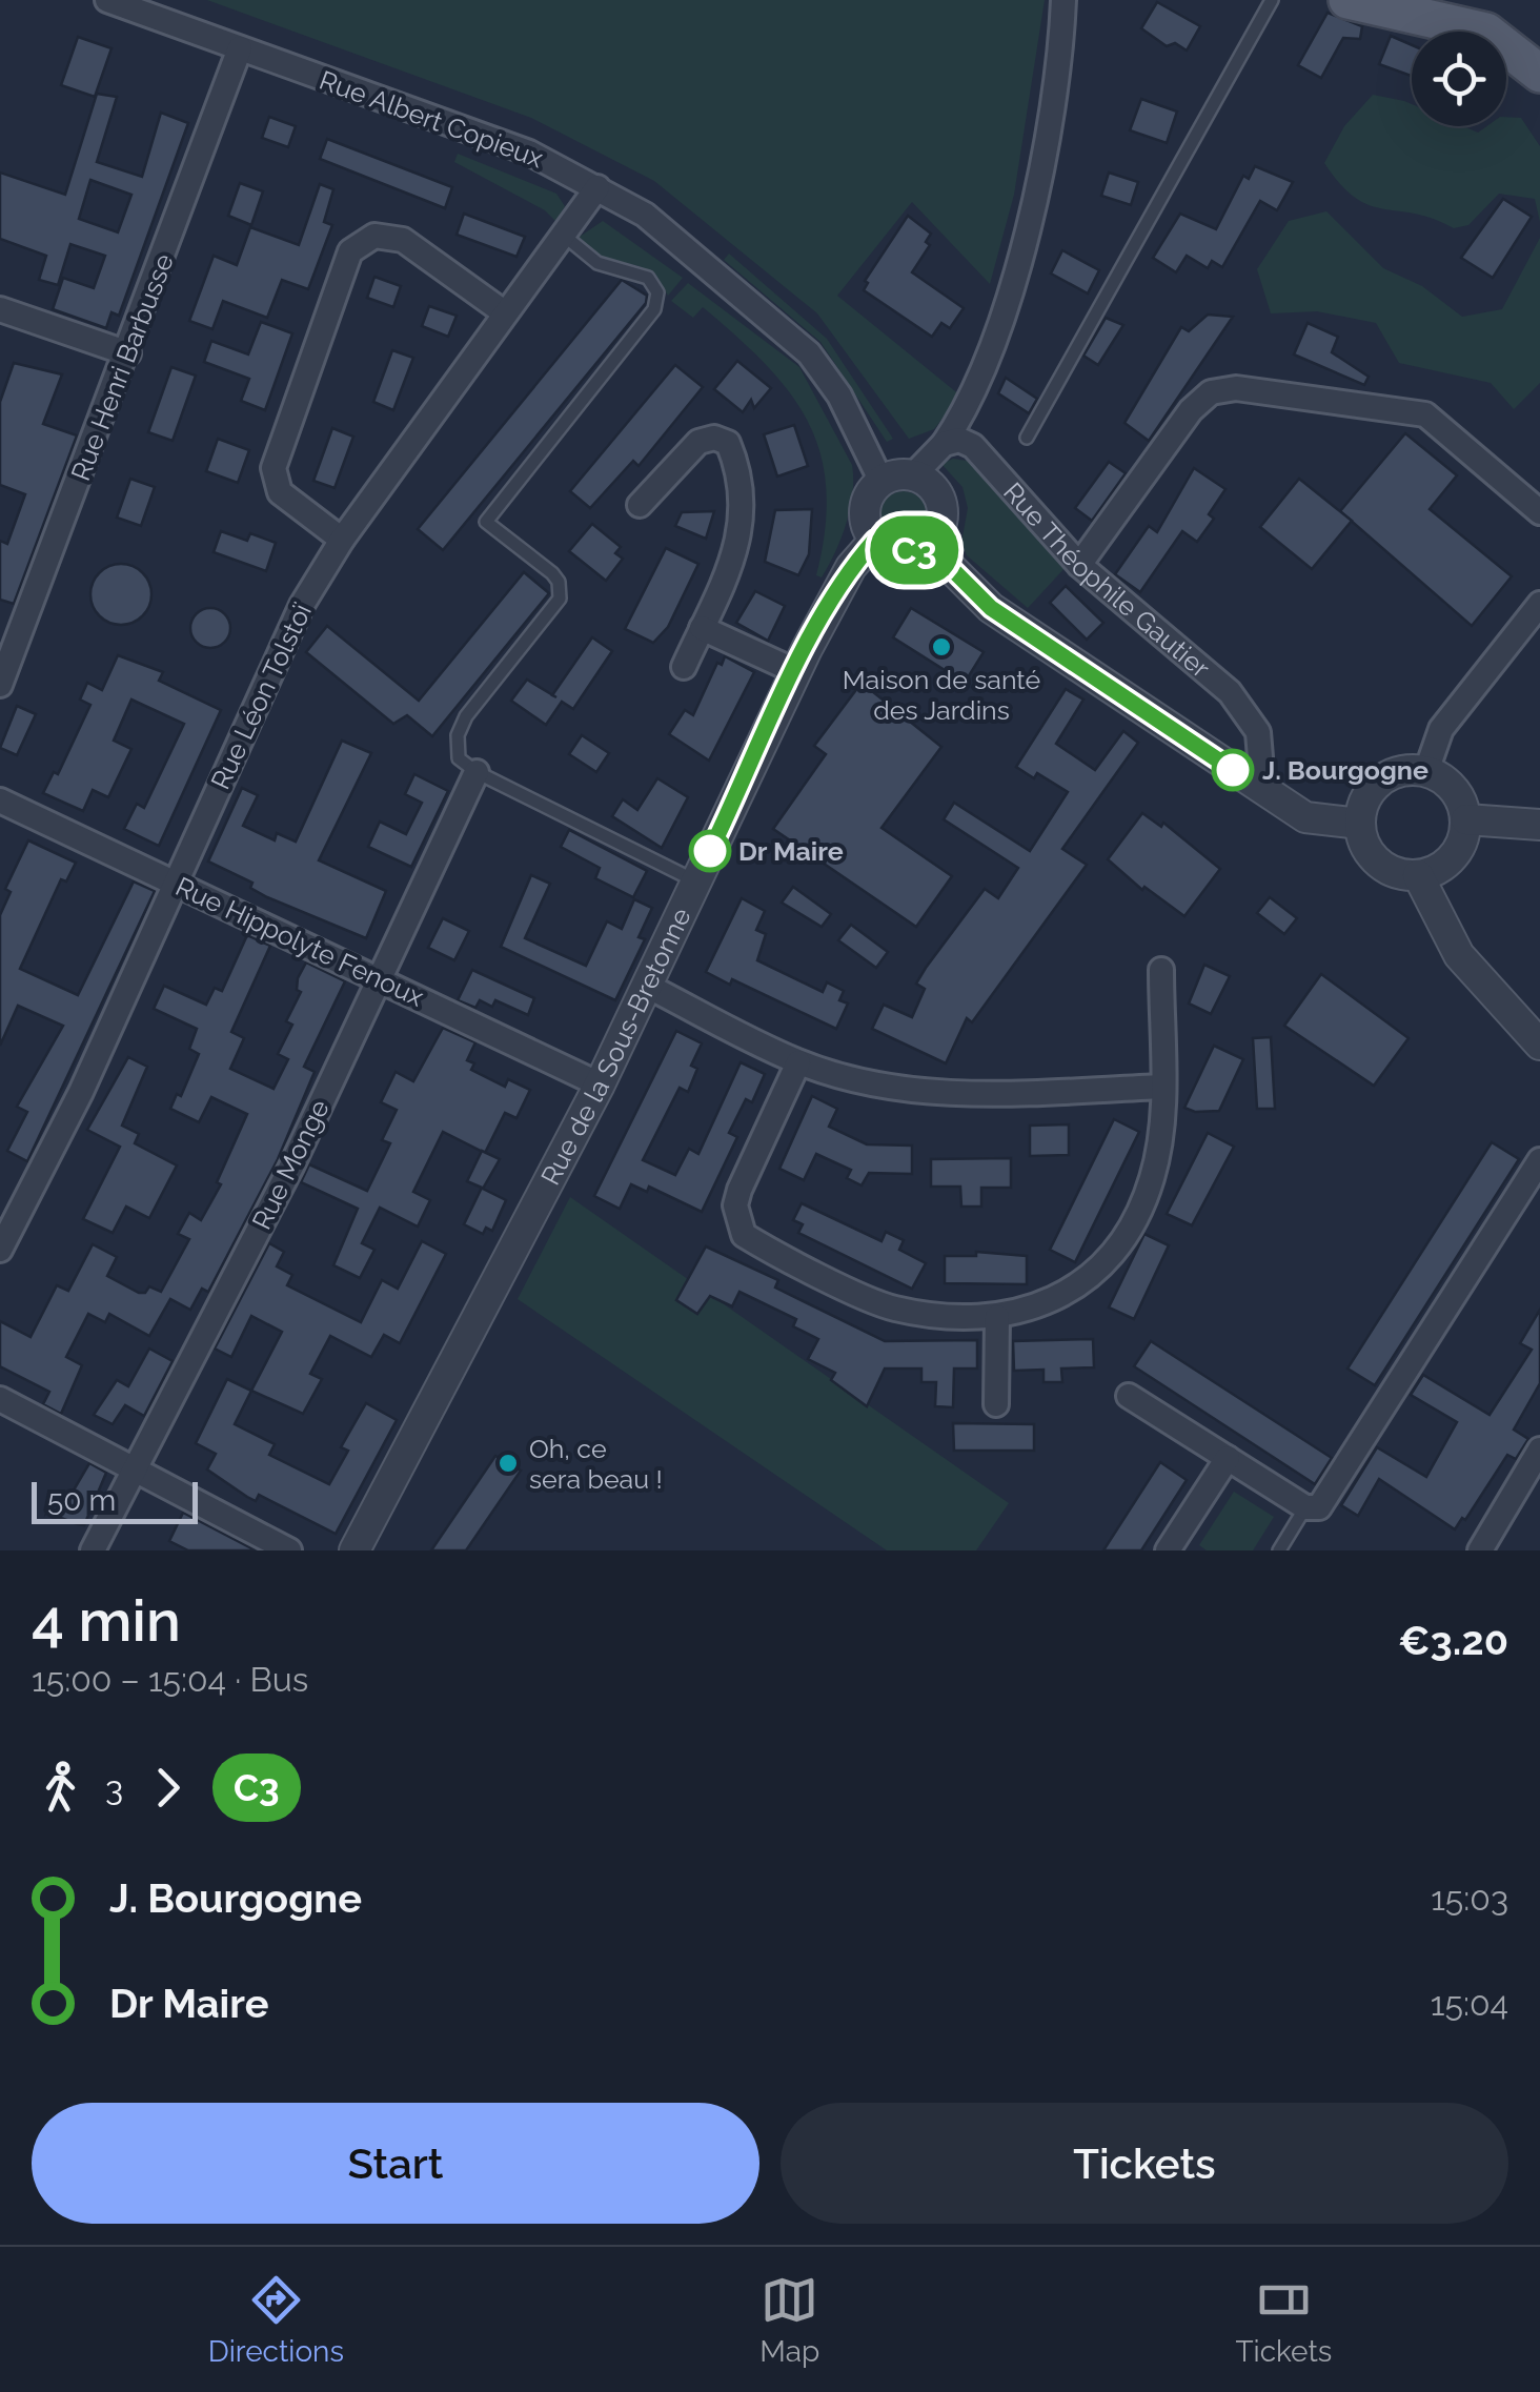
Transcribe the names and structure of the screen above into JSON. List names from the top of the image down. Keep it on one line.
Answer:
{"streets":{"street":["Rue Albert Copieux","Rue Henri Barbusse","Rue Théophile Gautier","Rue Léon Tolstoï","Rue Hippolyte Fenoux","Rue de la Sous-Bretonne","Rue Monge"]},"crossings":[["Rue Albert Copieux","Rue Henri Barbusse"],["Rue Albert Copieux","Rue Léon Tolstoï"],["Rue Albert Copieux","Rue de la Sous-Bretonne"],["Rue Léon Tolstoï","Rue Hippolyte Fenoux"],["Rue Hippolyte Fenoux","Rue de la Sous-Bretonne"],["Rue Hippolyte Fenoux","Rue Monge"]],"places":["Maison de santé des Jardins","J. Bourgogne","Dr Maire","Oh, ce sera beau !"],"lines":["bus line C3"],"scale_bar":"50 m","page":{"on_map":"C3","scale":"50 m","heading":["4 min","15:00 – 15:04 · Bus","€3.20"],"legs":["3","C3"],"list":[{"name":"J. Bourgogne","value":"15:03"},{"name":"Dr Maire","value":"15:04"}],"buttons":["Start","Tickets"],"tabs":["Directions","Map","Tickets"]}}
